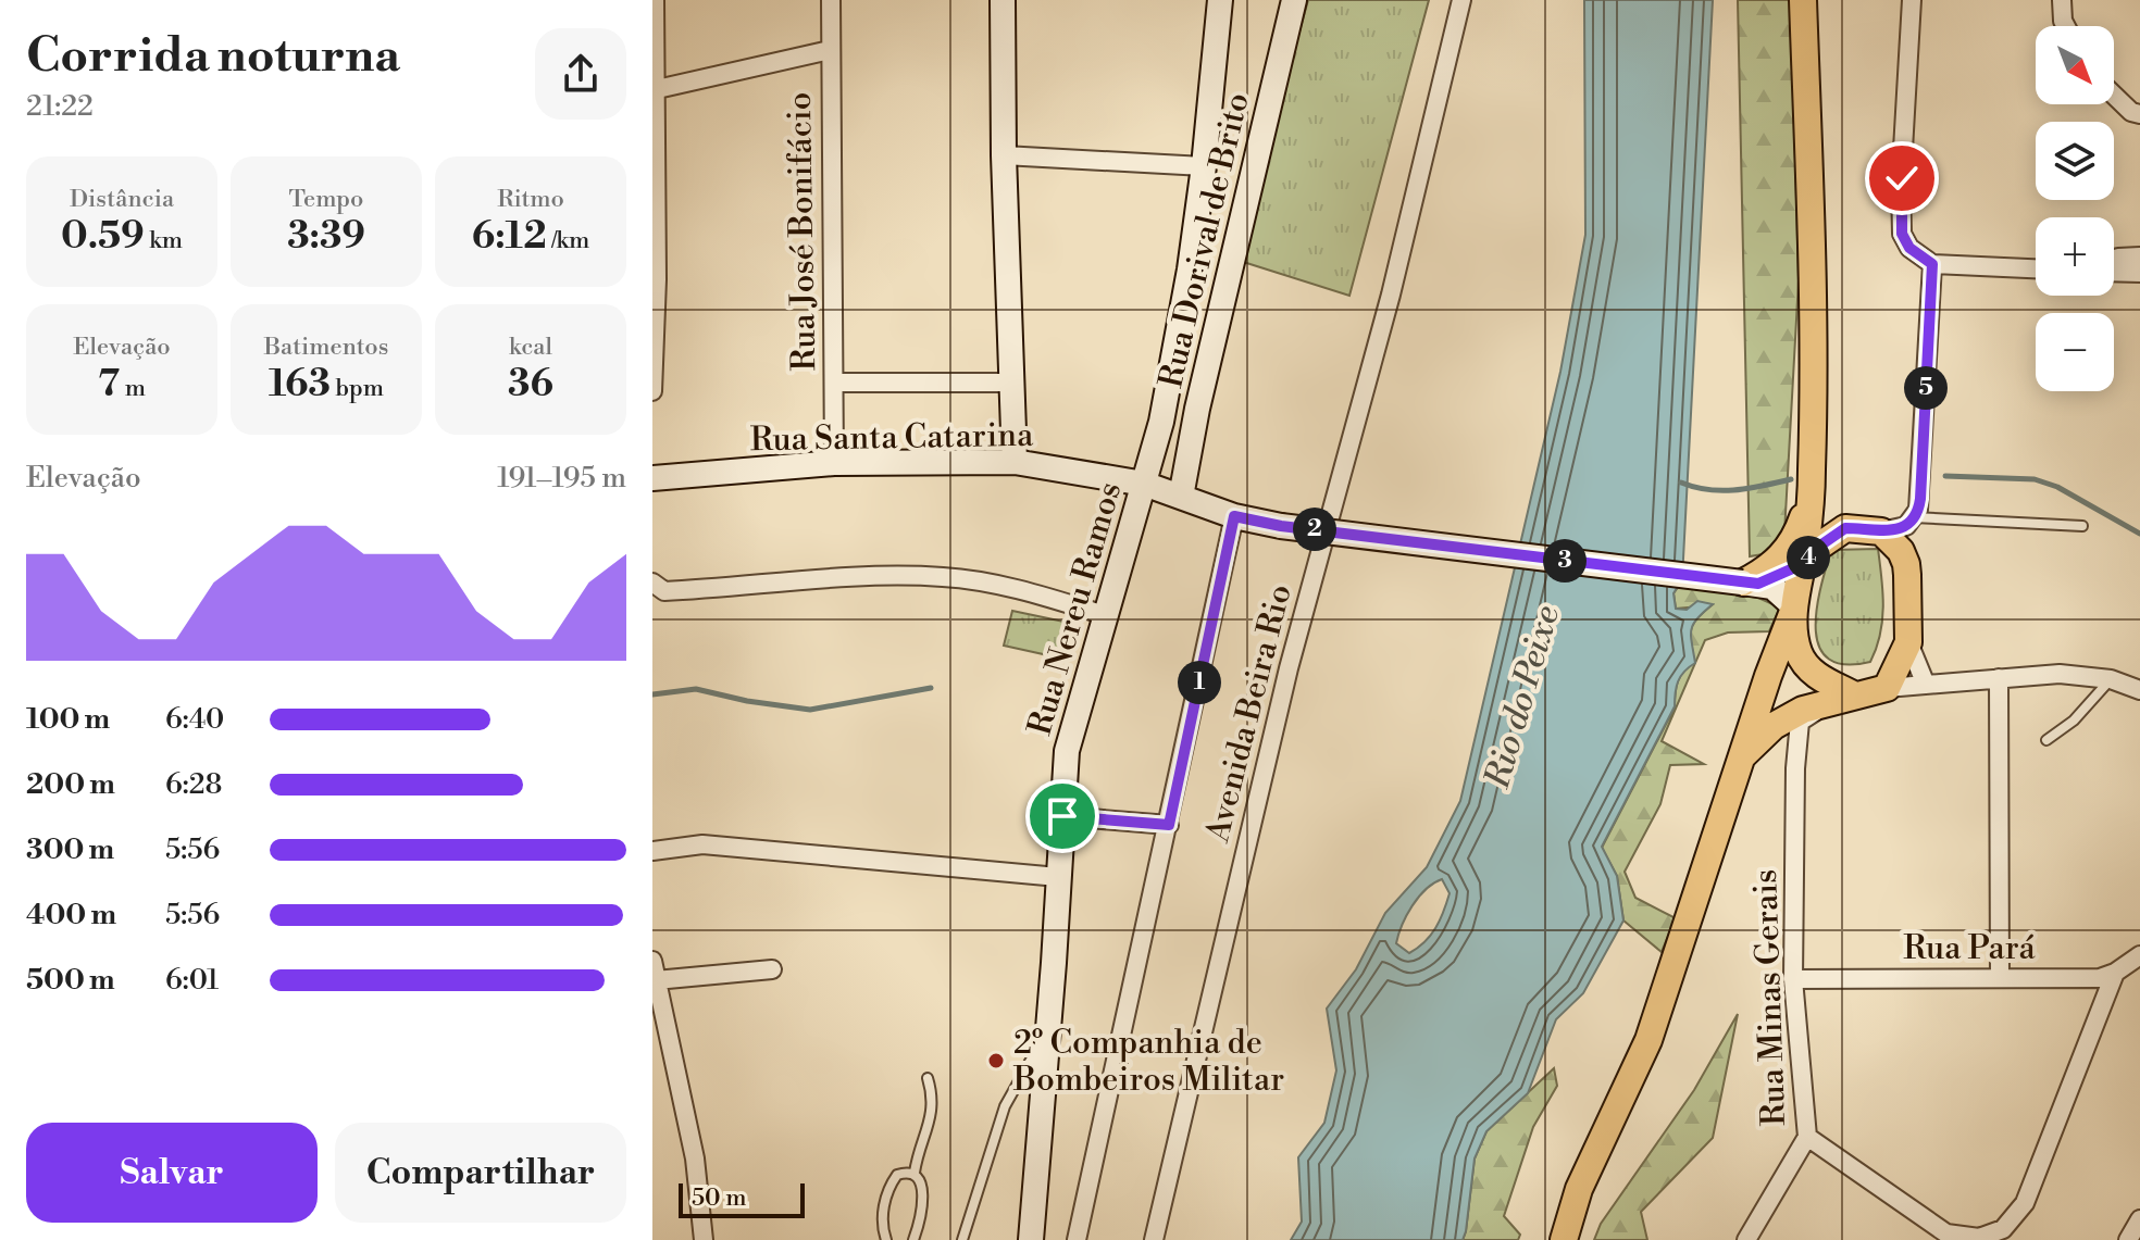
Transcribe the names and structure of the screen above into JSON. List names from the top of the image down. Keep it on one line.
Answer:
{"streets":{"street":["Rua José Bonifácio","Rua Dorival de Brito","Rua Santa Catarina","Rua Nereu Ramos","Avenida Beira Rio","Rua Pará","Rua Minas Gerais"]},"crossings":[["Rua José Bonifácio","Rua Santa Catarina"],["Rua Dorival de Brito","Rua Santa Catarina"],["Rua Santa Catarina","Rua Nereu Ramos"],["Rua Pará","Rua Minas Gerais"]],"water":["Rio do Peixe"],"places":["2º Companhia de Bombeiros Militar"],"scale_bar":"50 m","north":"bottom right","page":{"heading":["Corrida noturna","21:22"],"map_buttons":["+","−"],"stats":[["Distância","0.59 km"],["Tempo","3:39"],["Ritmo","6:12 /km"],["Elevação","7 m"],["Batimentos","163 bpm"],["kcal","36"]],"pins":["5","2","4","3","1"],"chart":["Elevação","191–195 m"],"list":[{"name":"100 m","note":"6:40"},{"name":"200 m","note":"6:28"},{"name":"300 m","note":"5:56"},{"name":"400 m","note":"5:56"},{"name":"500 m","note":"6:01"}],"buttons":["Salvar","Compartilhar"],"scale":"50 m"}}
